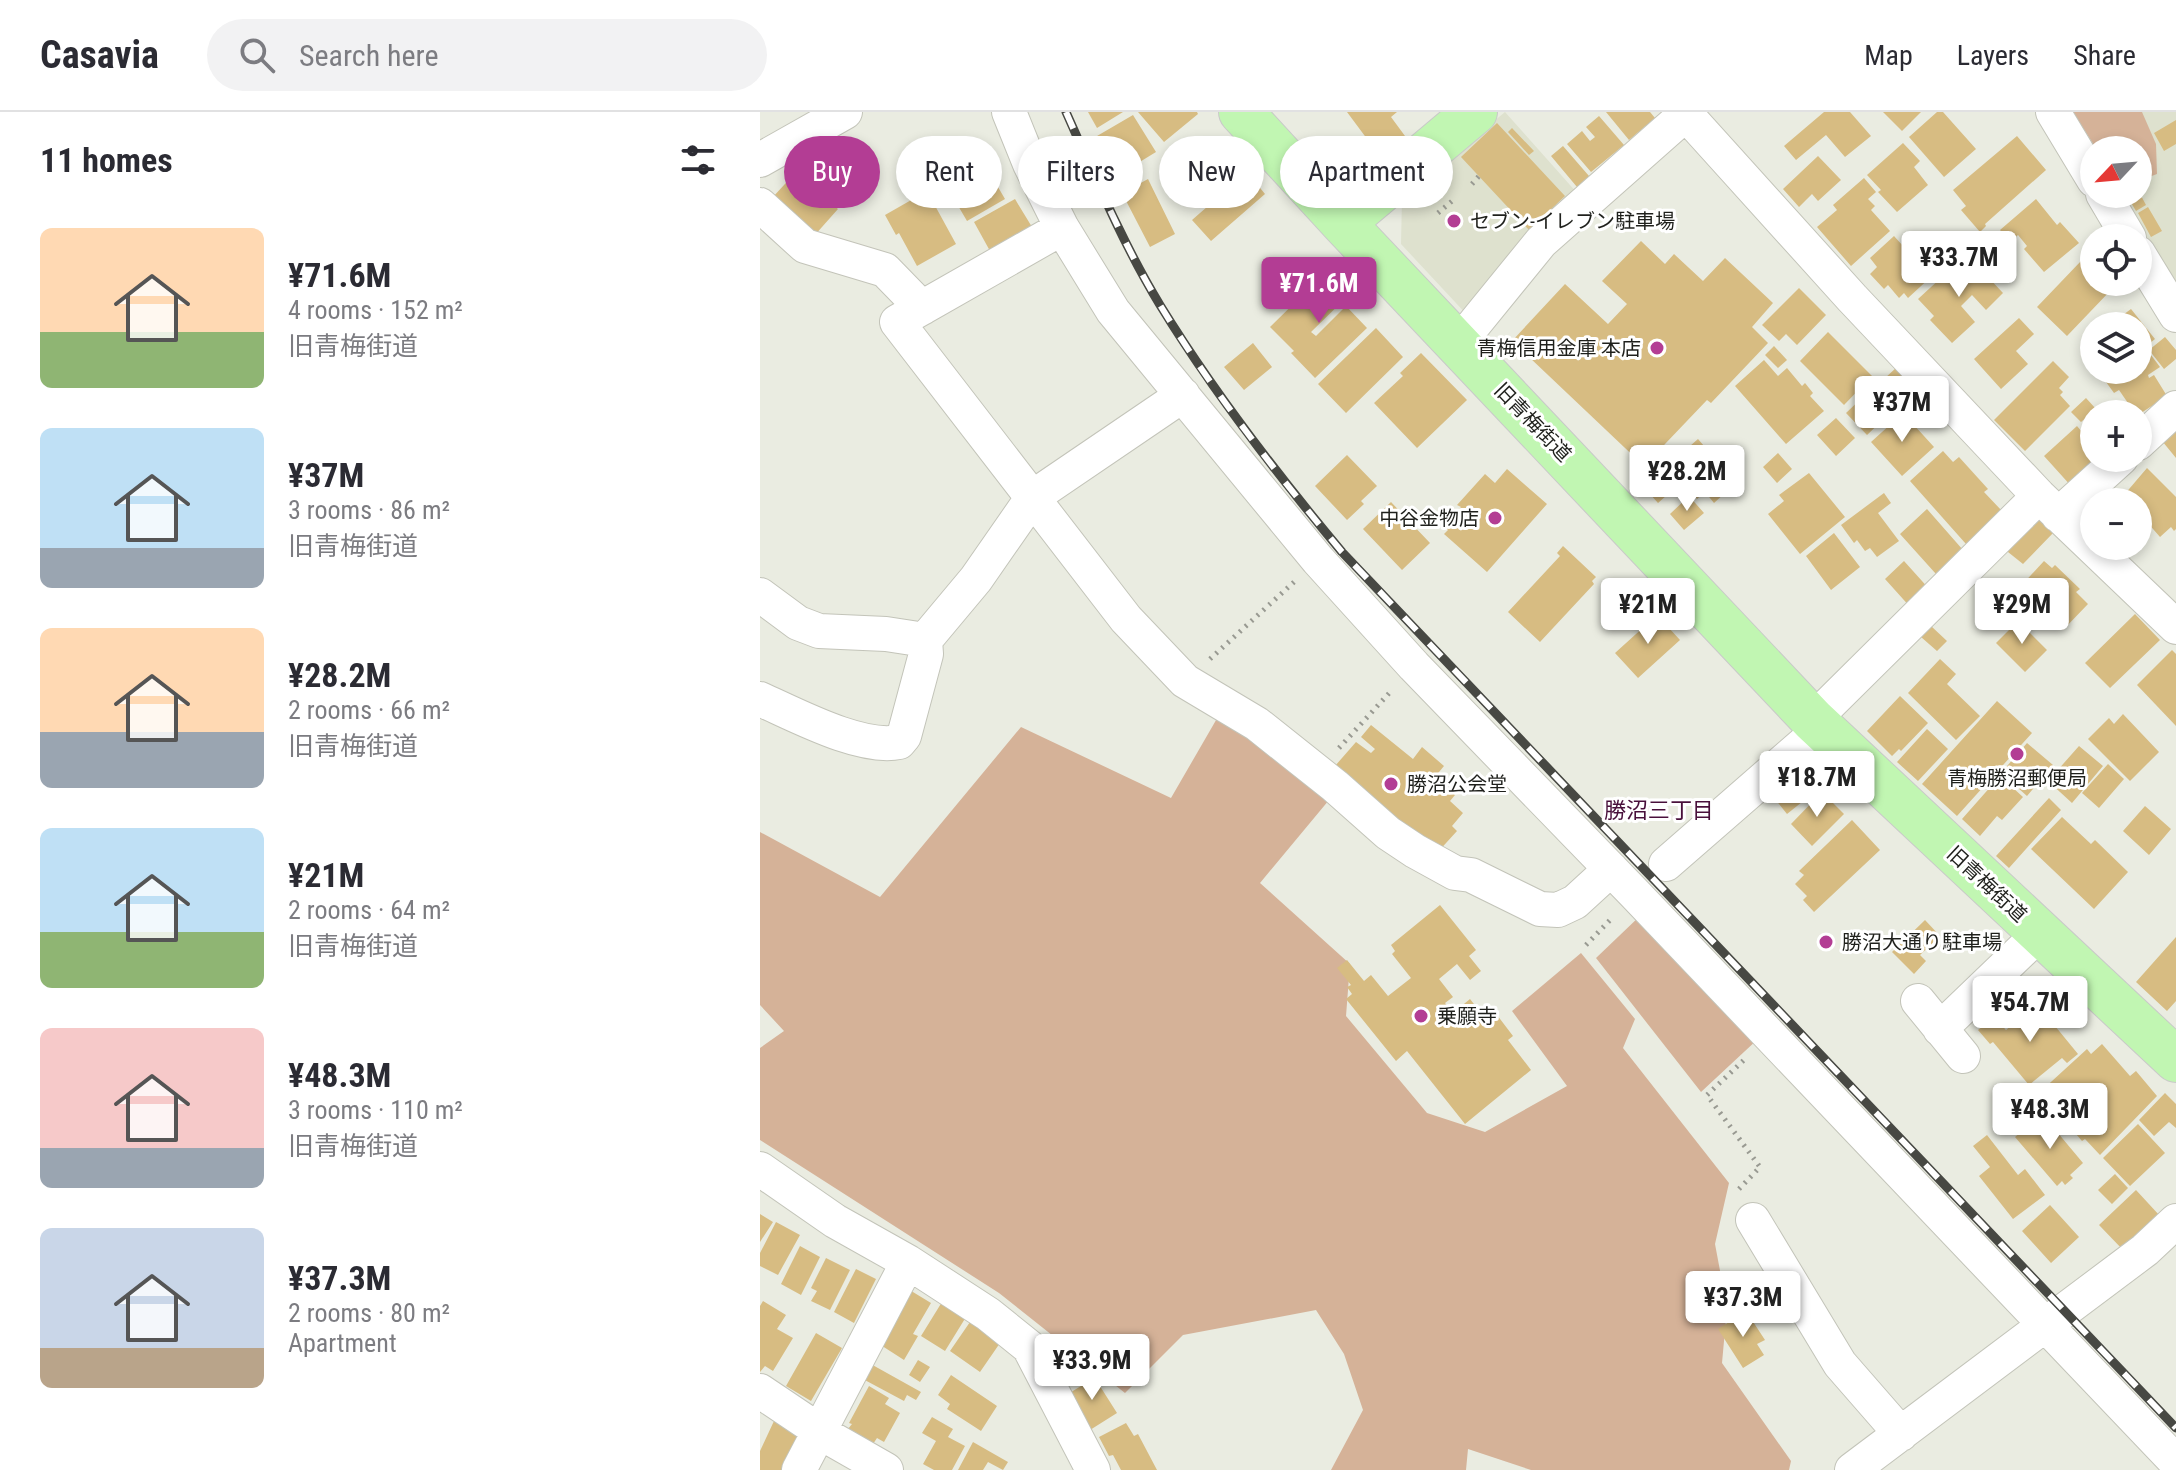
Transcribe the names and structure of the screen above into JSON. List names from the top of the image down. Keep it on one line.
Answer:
{"streets":{"main road":["旧青梅街道"]},"districts":["勝沼三丁目"],"places":["セブン-イレブン駐車場","青梅信用金庫 本店","中谷金物店","青梅勝沼郵便局","勝沼公会堂","勝沼大通り駐車場","乗願寺"],"north":"bottom left","page":{"header":"Casavia","search":"Search here","nav":["Map","Layers","Share"],"heading":"11 homes","map_buttons":["+","−"],"chip":["Buy","Rent","Filters","New","Apartment"],"list":[{"name":"¥71.6M","note":"4 rooms · 152 m² · 旧青梅街道"},{"name":"¥37M","note":"3 rooms · 86 m² · 旧青梅街道"},{"name":"¥28.2M","note":"2 rooms · 66 m² · 旧青梅街道"},{"name":"¥21M","note":"2 rooms · 64 m² · 旧青梅街道"},{"name":"¥48.3M","note":"3 rooms · 110 m² · 旧青梅街道"},{"name":"¥37.3M","note":"2 rooms · 80 m² · Apartment"}],"price":["¥33.7M","¥71.6M","¥37M","¥28.2M","¥21M","¥29M","¥18.7M","¥54.7M","¥48.3M","¥37.3M","¥33.9M"]}}
